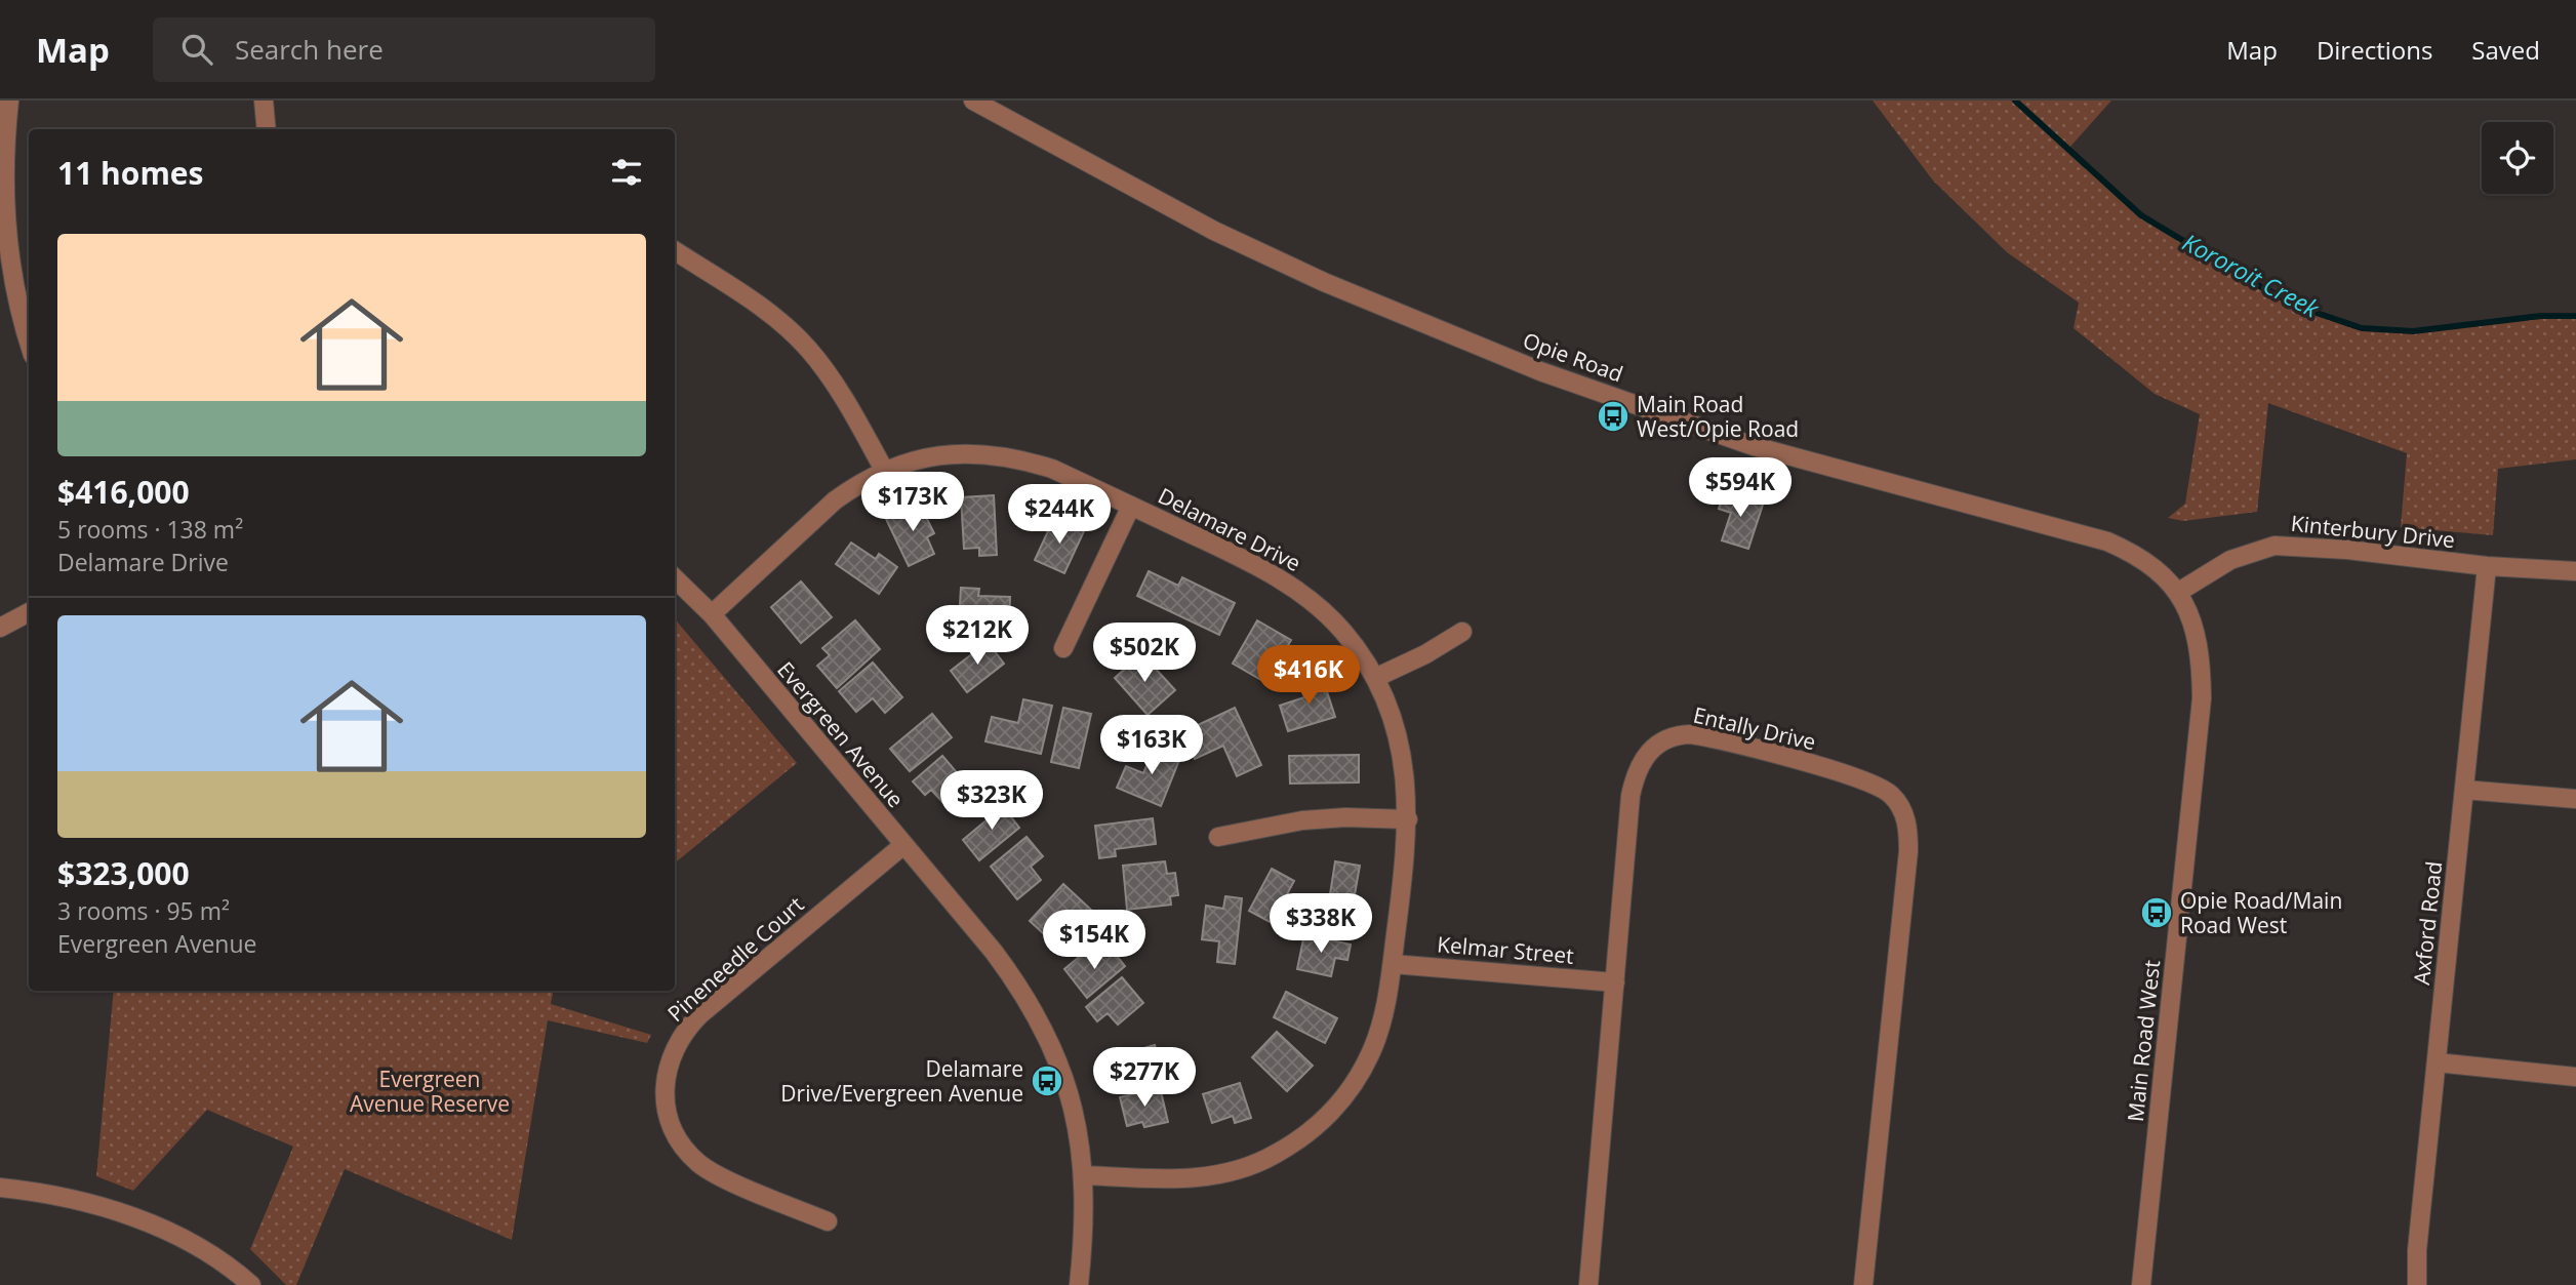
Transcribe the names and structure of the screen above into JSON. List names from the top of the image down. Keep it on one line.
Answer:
{"streets":{"street":["Opie Road","Delamare Drive","Kinterbury Drive","Entally Drive","Evergreen Avenue","Axford Road","Kelmar Street","Pineneedle Court","Main Road West"]},"crossings":[["Opie Road","Kinterbury Drive"],["Opie Road","Main Road West"],["Delamare Drive","Evergreen Avenue"],["Delamare Drive","Kelmar Street"],["Kinterbury Drive","Axford Road"],["Kinterbury Drive","Main Road West"],["Entally Drive","Kelmar Street"],["Evergreen Avenue","Pineneedle Court"]],"water":["Kororoit Creek"],"parks":["Evergreen Avenue Reserve"],"places":{"bus stop":["Main Road West/Opie Road","Opie Road/Main Road West","Delamare Drive/Evergreen Avenue"]},"page":{"header":"Map","search":"Search here","nav":["Map","Directions","Saved"],"heading":"11 homes","list":[{"name":"$416,000","note":"5 rooms · 138 m² · Delamare Drive"},{"name":"$323,000","note":"3 rooms · 95 m² · Evergreen Avenue"}],"price":["$594K","$173K","$244K","$212K","$502K","$416K","$163K","$323K","$338K","$154K","$277K"]}}
